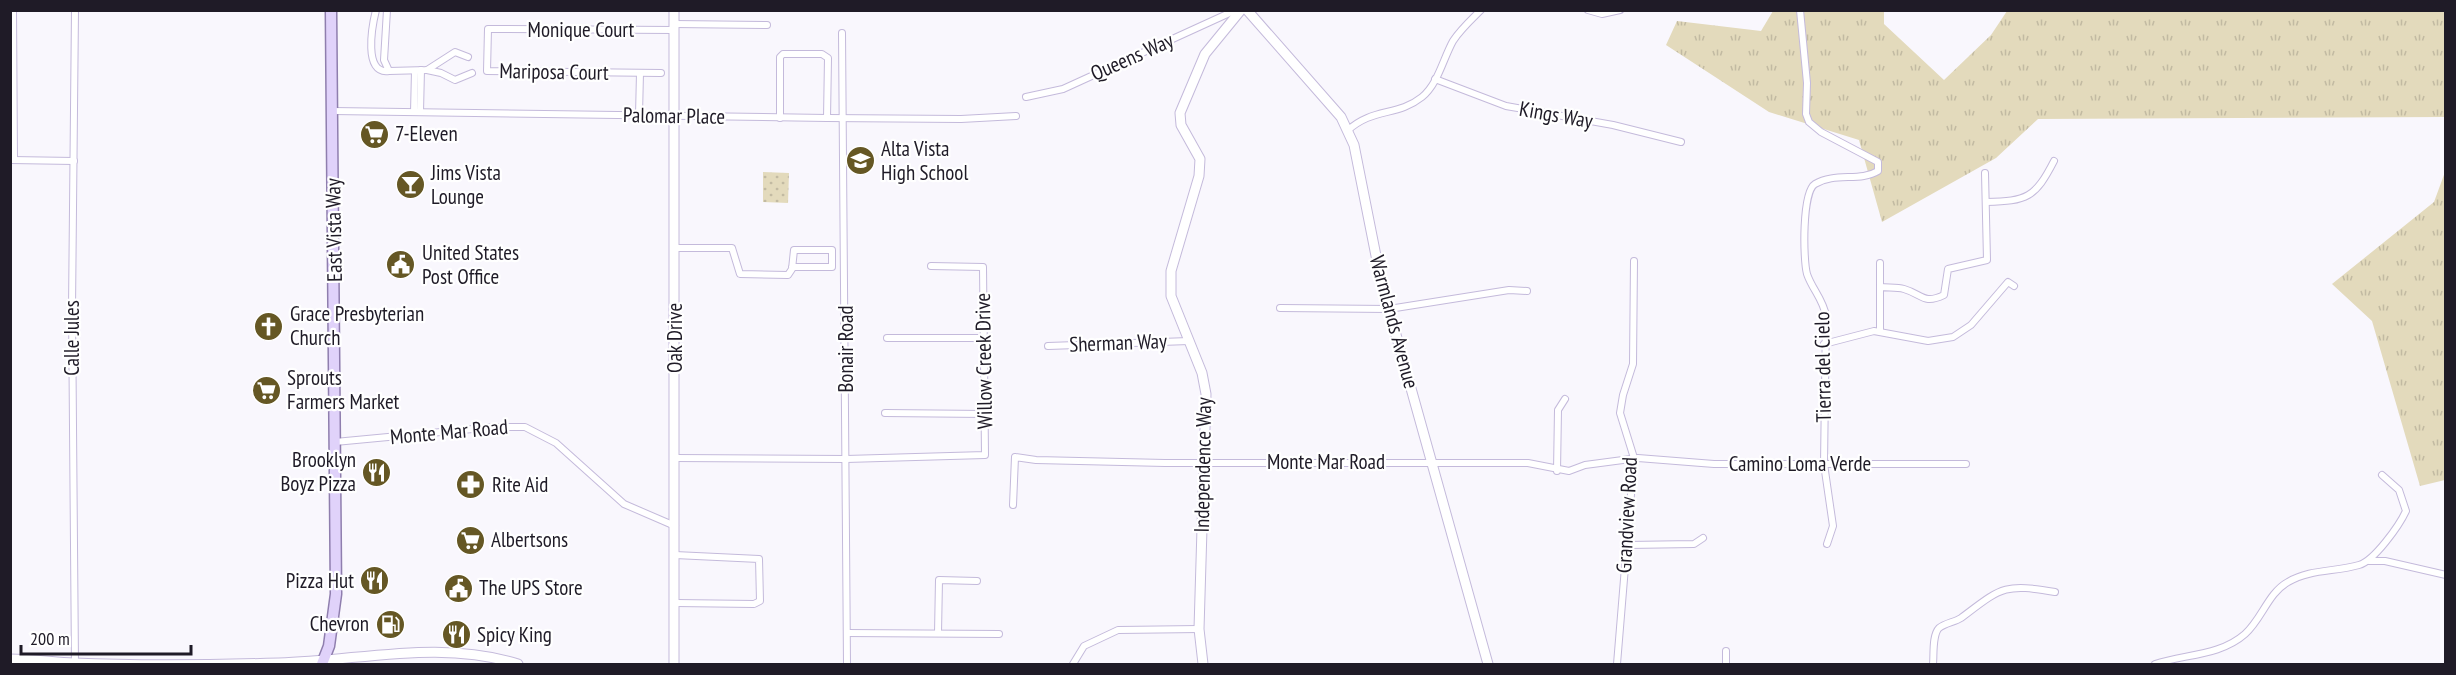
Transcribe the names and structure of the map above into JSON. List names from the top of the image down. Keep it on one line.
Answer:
{"streets":{"main road":["East Vista Way"],"street":["Monique Court","Queens Way","Mariposa Court","Kings Way","Palomar Place","Warmlands Avenue","Calle Jules","Oak Drive","Sherman Way","Bonair Road","Willow Creek Drive","Tierra del Cielo","Monte Mar Road","Camino Loma Verde","Independence Way","Grandview Road"]},"crossings":[["Monique Court","Mariposa Court"],["Monique Court","Oak Drive"],["Queens Way","Independence Way"],["Palomar Place","East Vista Way"],["Palomar Place","Oak Drive"],["Palomar Place","Bonair Road"],["East Vista Way","Monte Mar Road"],["Warmlands Avenue","Monte Mar Road"],["Oak Drive","Monte Mar Road"],["Sherman Way","Independence Way"],["Bonair Road","Willow Creek Drive"],["Tierra del Cielo","Camino Loma Verde"],["Monte Mar Road","Camino Loma Verde"],["Monte Mar Road","Independence Way"],["Monte Mar Road","Grandview Road"],["Camino Loma Verde","Grandview Road"]],"places":{"supermarket":["7-Eleven","Sprouts Farmers Market","Albertsons"],"school or university":["Alta Vista High School"],"bar":["Jims Vista Lounge"],"public building":["United States Post Office","The UPS Store"],"church":["Grace Presbyterian Church"],"restaurant":["Brooklyn Boyz Pizza","Pizza Hut","Spicy King"],"pharmacy":["Rite Aid"],"fuel station":["Chevron"]},"scale_bar":"200 m"}
